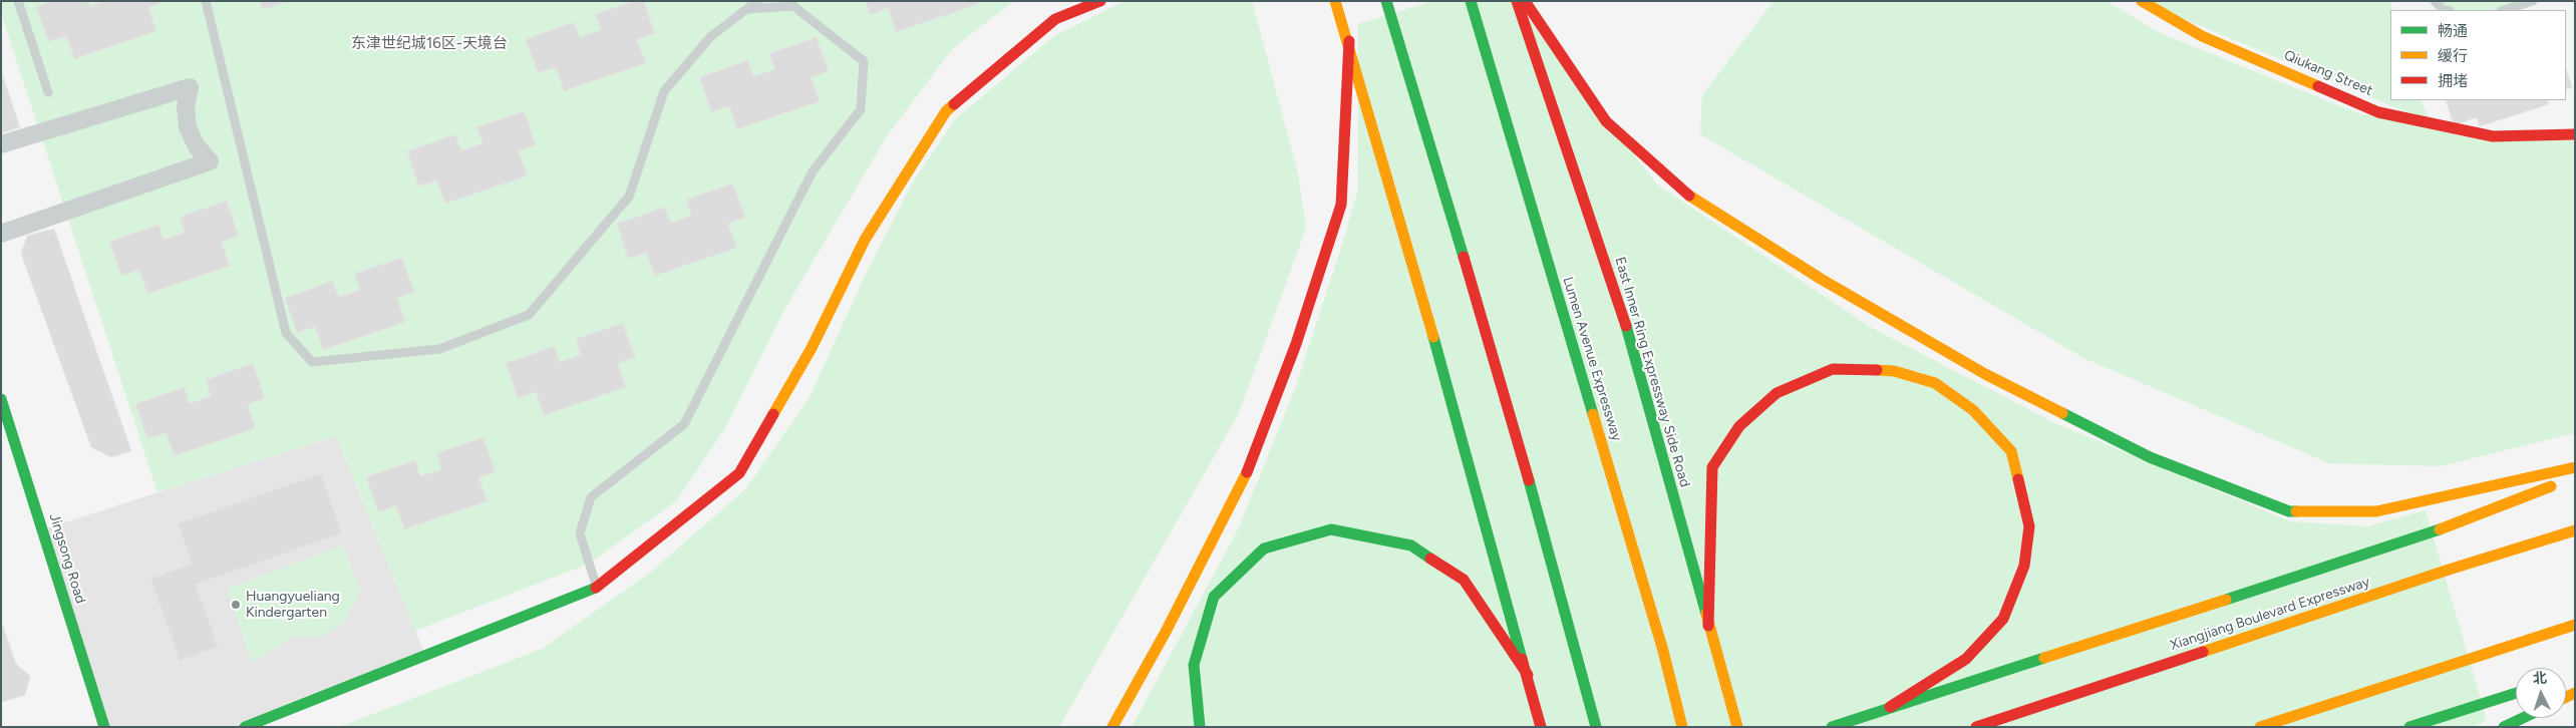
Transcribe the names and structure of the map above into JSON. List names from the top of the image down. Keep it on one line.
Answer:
{"streets":{"main road":["Qiukang Street","Lumen Avenue Expressway","East Inner Ring Expressway Side Road","Jingsong Road","Xiangjiang Boulevard Expressway"]},"districts":["东津世纪城16区-天境台"],"places":["Huangyueliang Kindergarten"],"legend":["畅通","缓行","拥堵"],"north":"top"}
